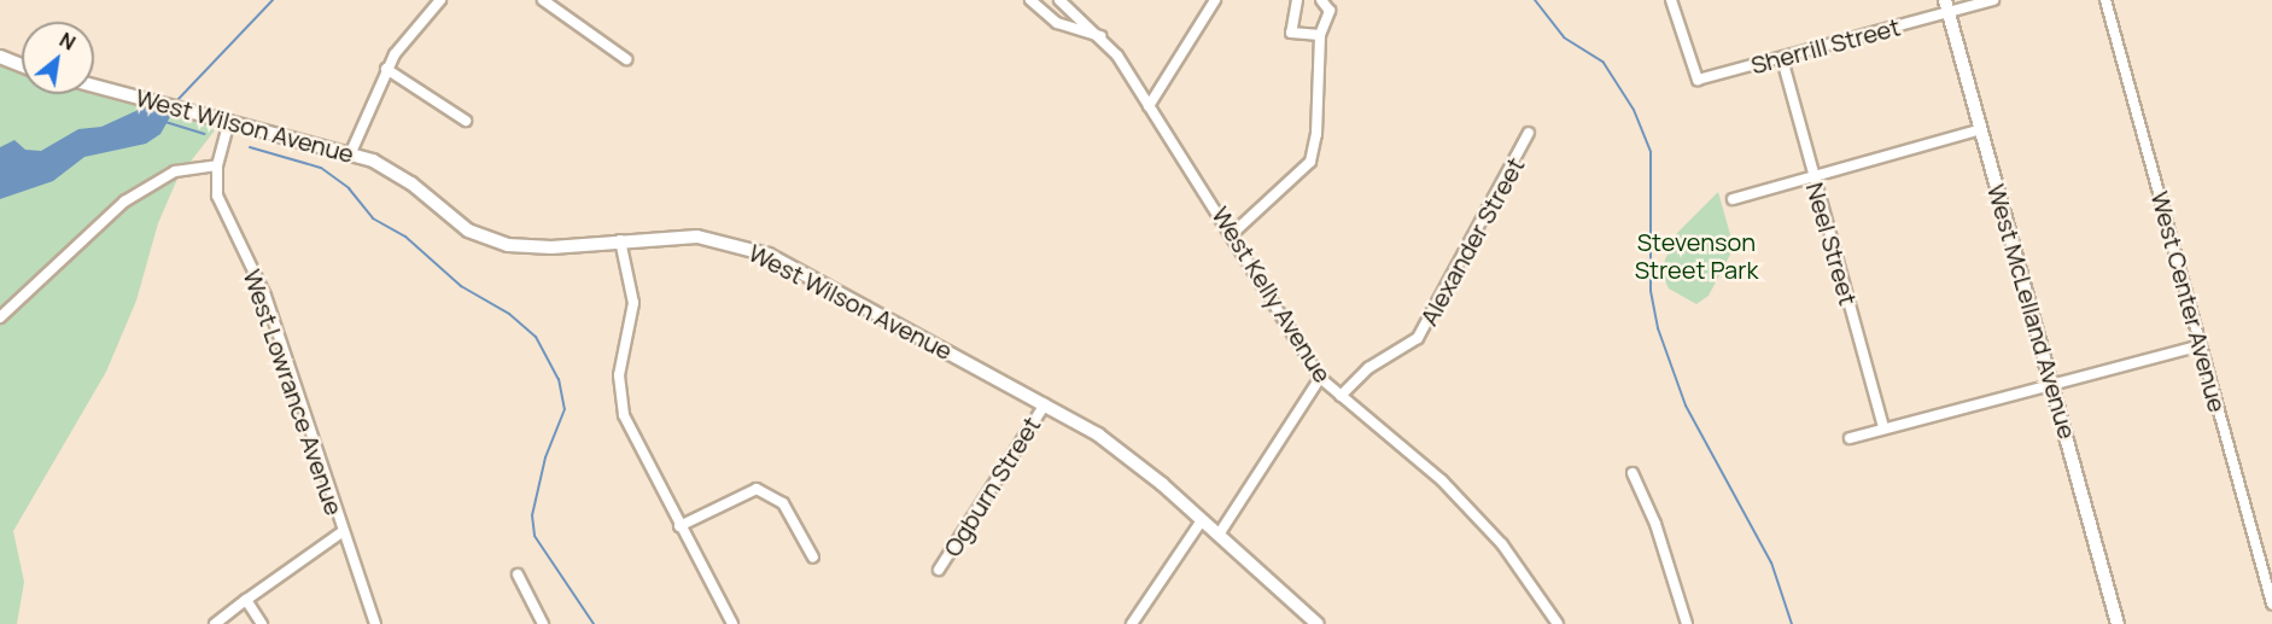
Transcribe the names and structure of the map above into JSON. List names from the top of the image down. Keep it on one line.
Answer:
{"streets":{"street":["Sherrill Street","West Wilson Avenue","Alexander Street","Neel Street","West Kelly Avenue","West Center Avenue","West McLelland Avenue","West Lowrance Avenue","Ogburn Street"]},"crossings":[["Sherrill Street","Neel Street"],["Sherrill Street","West McLelland Avenue"],["West Wilson Avenue","West Lowrance Avenue"],["West Wilson Avenue","Ogburn Street"],["Alexander Street","West Kelly Avenue"]],"parks":["Stevenson Street Park"],"north":"top right"}
